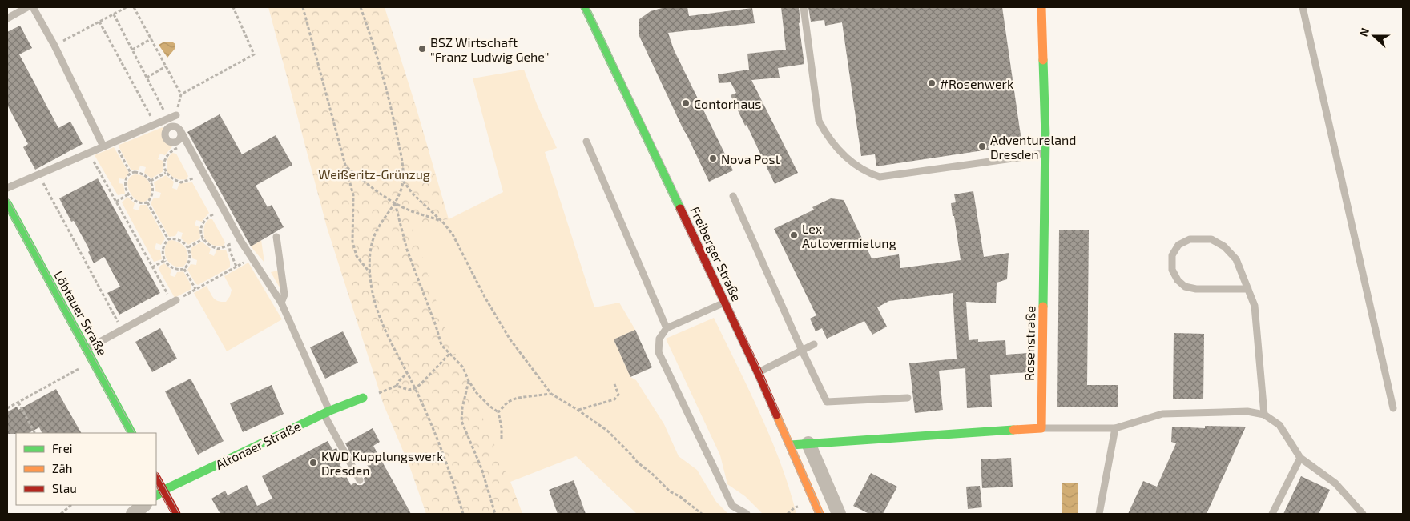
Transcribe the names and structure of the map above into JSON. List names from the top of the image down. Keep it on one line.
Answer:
{"streets":{"street":["Freiberger Straße","Löbtauer Straße","Rosenstraße","Altonaer Straße"]},"parks":["Weißeritz-Grünzug"],"places":["BSZ Wirtschaft \"Franz Ludwig Gehe\"","#Rosenwerk","Contorhaus","Adventureland Dresden","Nova Post","Lex Autovermietung","KWD Kupplungswerk Dresden"],"legend":["Frei","Zäh","Stau"],"north":"left"}
